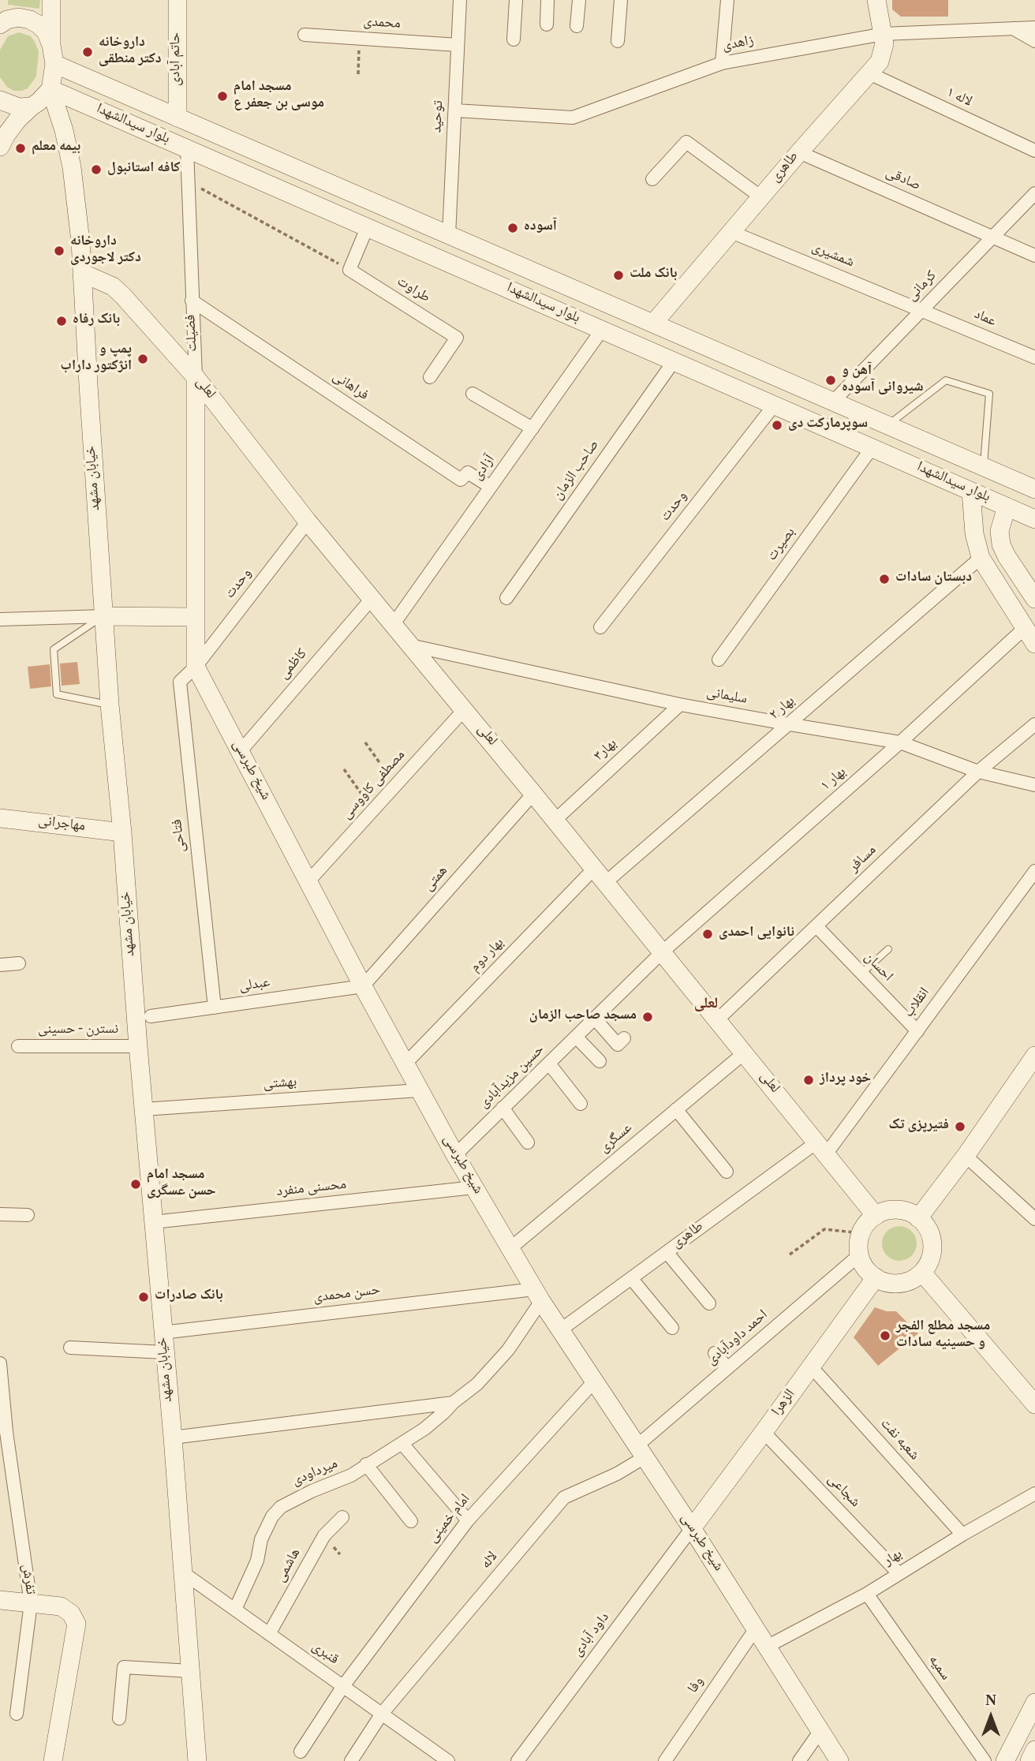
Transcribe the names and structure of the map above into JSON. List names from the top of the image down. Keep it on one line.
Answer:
{"streets":{"street":["محمدی","زاهدی","حاتم آبادی","لاله ۱","توحید","بلوار سیدالشهدا","طاهری","صادقی","شمشیری","کرمانی","طراوت","عماد","فضیلت","فراهانی","لعلی","آزادی","صاحب الزمان","خیابان مشهد","وحدت","بصیرت","کاظمی","سلیمانی","بهار ۲","بهار۳","شیخ طبرسی","بهار ۱","مصطفی کاووسی","مهاجرانی","فتاحی","مسافر","همتی","بهار دوم","احسان","عبدلی","انقلاب","نسترن - حسینی","حسین مزیدآبادی","بهشتی","عسگری","محسنی منفرد","حسن محمدی","احمد داودآبادی","الزهرا","شعبه نفت","میرداودی","شجاعی","امام خمینی","بهار","لاله","هاشمی","تفرش","داود آبادی","قنبری","سمیه","وفا"]},"crossings":[["محمدی","توحید"],["زاهدی","توحید"],["زاهدی","طاهری"],["حاتم آبادی","بلوار سیدالشهدا"],["لاله ۱","طاهری"],["توحید","بلوار سیدالشهدا"],["بلوار سیدالشهدا","طاهری"],["بلوار سیدالشهدا","کرمانی"],["بلوار سیدالشهدا","فضیلت"],["بلوار سیدالشهدا","آزادی"],["بلوار سیدالشهدا","صاحب الزمان"],["بلوار سیدالشهدا","خیابان مشهد"],["بلوار سیدالشهدا","وحدت"],["بلوار سیدالشهدا","بصیرت"],["طاهری","صادقی"],["طاهری","شمشیری"],["طاهری","لعلی"],["طاهری","شیخ طبرسی"],["طاهری","انقلاب"],["صادقی","کرمانی"],["شمشیری","کرمانی"],["شمشیری","عماد"],["کرمانی","عماد"],["فضیلت","فراهانی"],["فضیلت","لعلی"],["فضیلت","شیخ طبرسی"],["فراهانی","آزادی"],["لعلی","آزادی"],["لعلی","خیابان مشهد"],["لعلی","وحدت"],["لعلی","کاظمی"],["لعلی","سلیمانی"],["لعلی","بهار ۲"],["لعلی","بهار۳"],["لعلی","بهار ۱"],["لعلی","مصطفی کاووسی"],["لعلی","مسافر"],["لعلی","همتی"],["لعلی","بهار دوم"],["لعلی","انقلاب"],["لعلی","حسین مزیدآبادی"],["لعلی","عسگری"],["لعلی","احمد داودآبادی"],["لعلی","الزهرا"],["خیابان مشهد","مهاجرانی"],["خیابان مشهد","نسترن - حسینی"],["خیابان مشهد","بهشتی"],["خیابان مشهد","محسنی منفرد"],["خیابان مشهد","حسن محمدی"],["خیابان مشهد","میرداودی"],["خیابان مشهد","قنبری"],["وحدت","شیخ طبرسی"],["وحدت","فتاحی"],["کاظمی","شیخ طبرسی"],["سلیمانی","بهار ۲"],["سلیمانی","بهار۳"],["سلیمانی","بهار ۱"],["سلیمانی","مسافر"],["بهار ۲","بهار دوم"],["شیخ طبرسی","مصطفی کاووسی"],["شیخ طبرسی","فتاحی"],["شیخ طبرسی","همتی"],["شیخ طبرسی","بهار دوم"],["شیخ طبرسی","عبدلی"],["شیخ طبرسی","حسین مزیدآبادی"],["شیخ طبرسی","بهشتی"],["شیخ طبرسی","عسگری"],["شیخ طبرسی","محسنی منفرد"],["شیخ طبرسی","حسن محمدی"],["شیخ طبرسی","احمد داودآبادی"],["شیخ طبرسی","الزهرا"],["شیخ طبرسی","میرداودی"],["شیخ طبرسی","امام خمینی"],["شیخ طبرسی","بهار"],["شیخ طبرسی","لاله"],["شیخ طبرسی","داود آبادی"],["شیخ طبرسی","وفا"],["بهار ۱","حسین مزیدآبادی"],["فتاحی","عبدلی"],["مسافر","احسان"],["همتی","عبدلی"],["احسان","انقلاب"],["حسن محمدی","میرداودی"],["احمد داودآبادی","الزهرا"],["احمد داودآبادی","لاله"],["الزهرا","شعبه نفت"],["الزهرا","شجاعی"],["الزهرا","داود آبادی"],["شعبه نفت","بهار"],["میرداودی","قنبری"],["شجاعی","بهار"],["امام خمینی","قنبری"],["بهار","سمیه"],["لاله","قنبری"],["هاشمی","قنبری"]],"districts":["لعلی"],"places":["داروخانه دکتر منطقی","مسجد امام موسی بن جعفر ع","بیمه معلم","کافه استانبول","آسوده","داروخانه دکتر لاجوردی","بانک ملت","بانک رفاه","پمپ و انژکتور داراب","آهن و شیروانی آسوده","سوپرمارکت دی","دبستان سادات","نانوایی احمدی","مسجد صاحب الزمان","خود پرداز","فتیرپزی تک","مسجد امام حسن عسگری","بانک صادرات","مسجد مطلع الفجر و حسینیه سادات"],"north":"top"}
